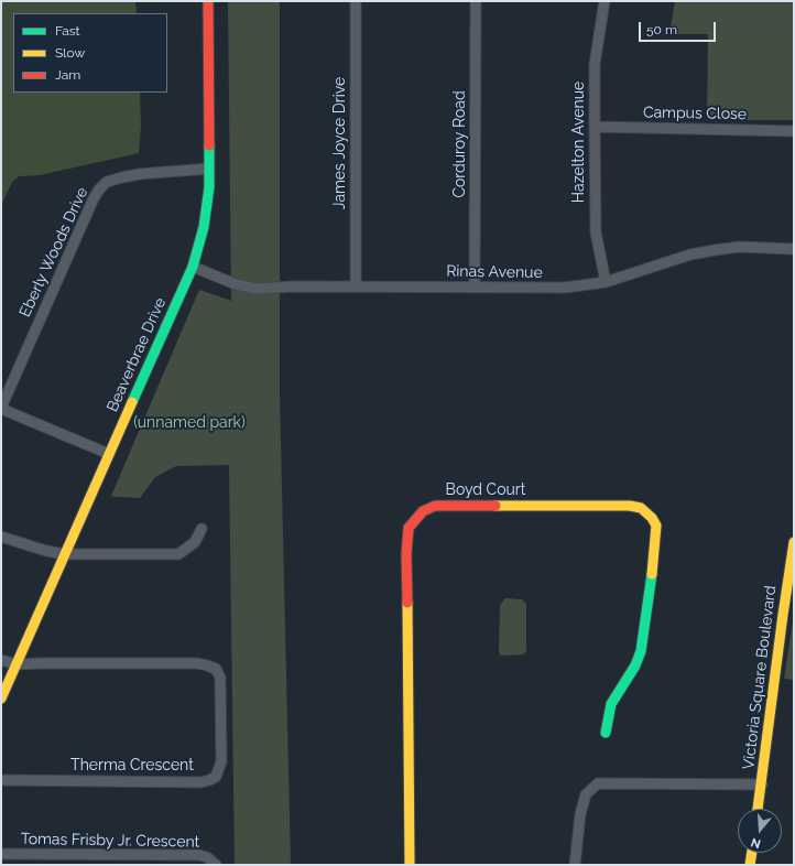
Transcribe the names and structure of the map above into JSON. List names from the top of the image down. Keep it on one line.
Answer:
{"streets":{"street":["Campus Close","Hazelton Avenue","James Joyce Drive","Corduroy Road","Eberly Woods Drive","Rinas Avenue","Beaverbrae Drive","Boyd Court","Victoria Square Boulevard","Therma Crescent","Tomas Frisby Jr. Crescent"]},"crossings":[["Campus Close","Hazelton Avenue"],["Hazelton Avenue","Rinas Avenue"],["James Joyce Drive","Rinas Avenue"],["Corduroy Road","Rinas Avenue"],["Eberly Woods Drive","Beaverbrae Drive"],["Rinas Avenue","Beaverbrae Drive"],["Beaverbrae Drive","Therma Crescent"]],"parks":["(unnamed park)"],"legend":["Fast","Slow","Jam"],"scale_bar":"50 m","north":"bottom"}
